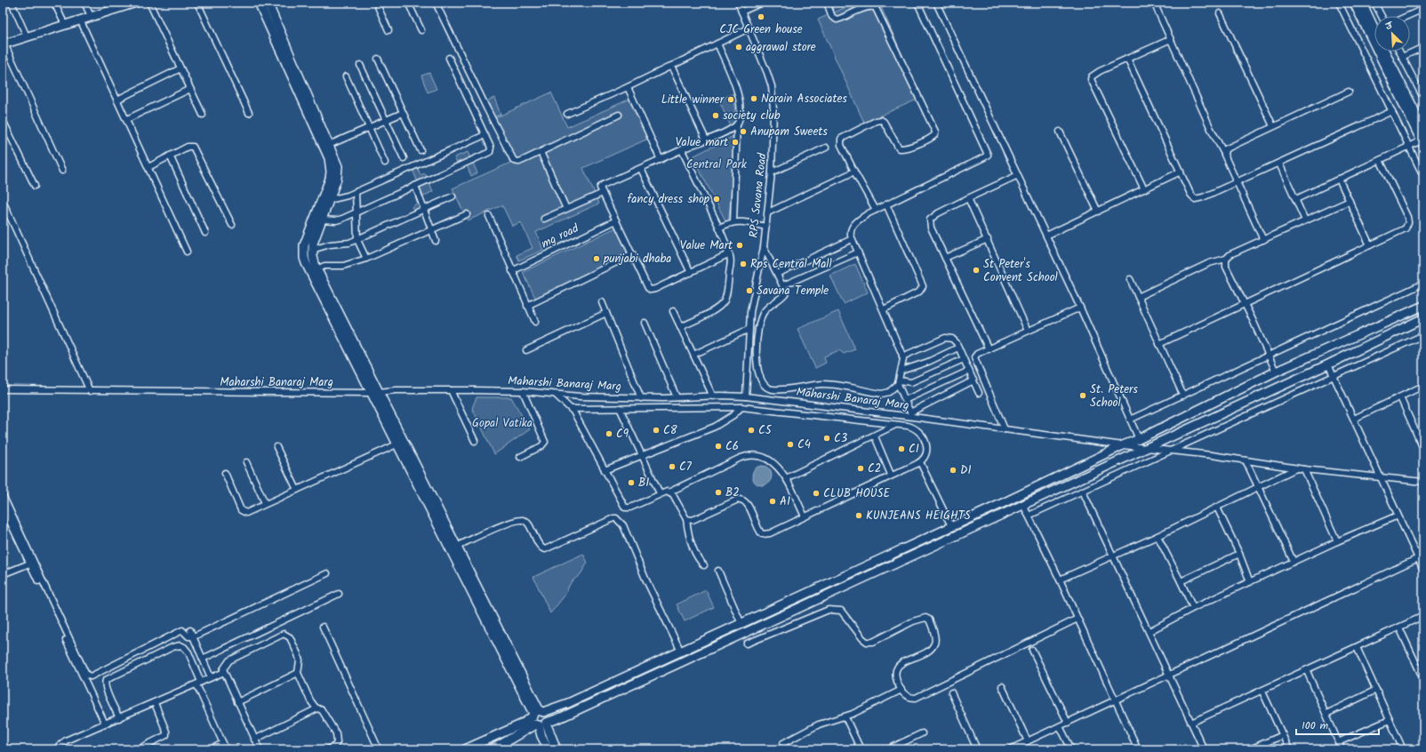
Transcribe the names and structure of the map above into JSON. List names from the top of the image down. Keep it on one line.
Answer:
{"streets":{"street":["RPS Savana Road","mg road","Maharshi Banaraj Marg"]},"crossings":[["RPS Savana Road","Maharshi Banaraj Marg"]],"parks":["Central Park","Gopal Vatika"],"places":["CJC Green house","aggrawal store","Narain Associates","Little winner","society club","Anupam Sweets","Value mart","fancy dress shop","Value Mart","punjabi dhaba","Rps Central Mall","St Peter's Convent School","Savana Temple","St. Peters School","C8","C5","C9","C3","C4","C6","C1","C7","C2","D1","B1","B2","CLUB HOUSE","A1","KUNJEANS HEIGHTS"],"scale_bar":"100 m","north":"top left"}
